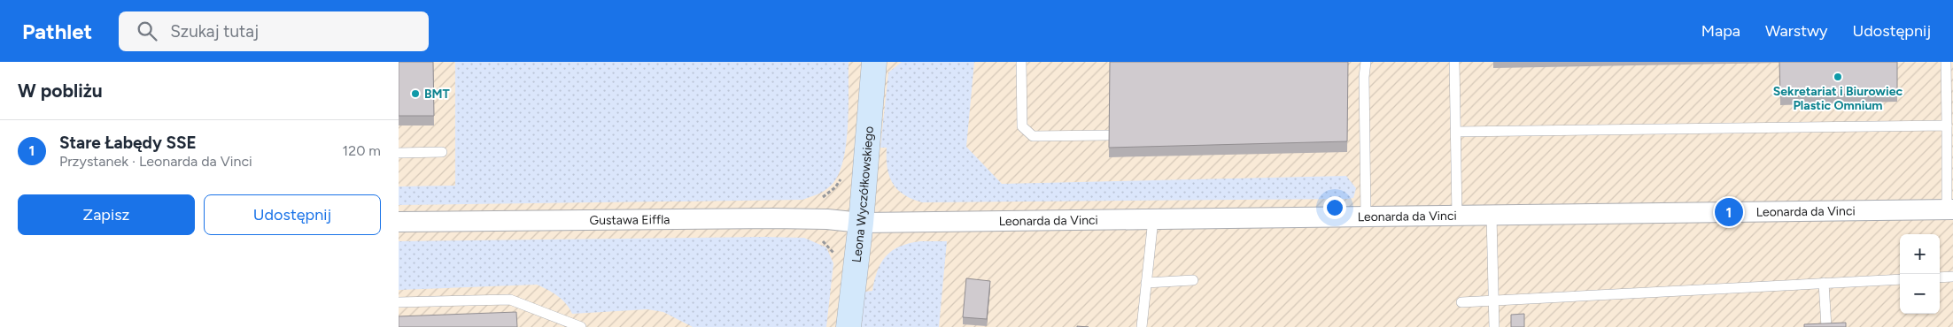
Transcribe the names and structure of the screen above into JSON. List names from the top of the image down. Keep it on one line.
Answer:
{"streets":{"street":["Leona Wyczółkowskiego","Leonarda da Vinci","Gustawa Eiffla"]},"crossings":[["Leona Wyczółkowskiego","Leonarda da Vinci"],["Leona Wyczółkowskiego","Gustawa Eiffla"],["Leonarda da Vinci","Gustawa Eiffla"]],"places":["Sekretariat i Biurowiec Plastic Omnium","BMT"],"page":{"header":"Pathlet","search":"Szukaj tutaj","nav":["Mapa","Warstwy","Udostępnij"],"heading":"W pobliżu","list":[{"mark":"1","name":"Stare Łabędy SSE","note":"Przystanek · Leonarda da Vinci","value":"120 m"}],"buttons":["Zapisz","Udostępnij"],"pins":"1","map_buttons":["+","−"]}}
